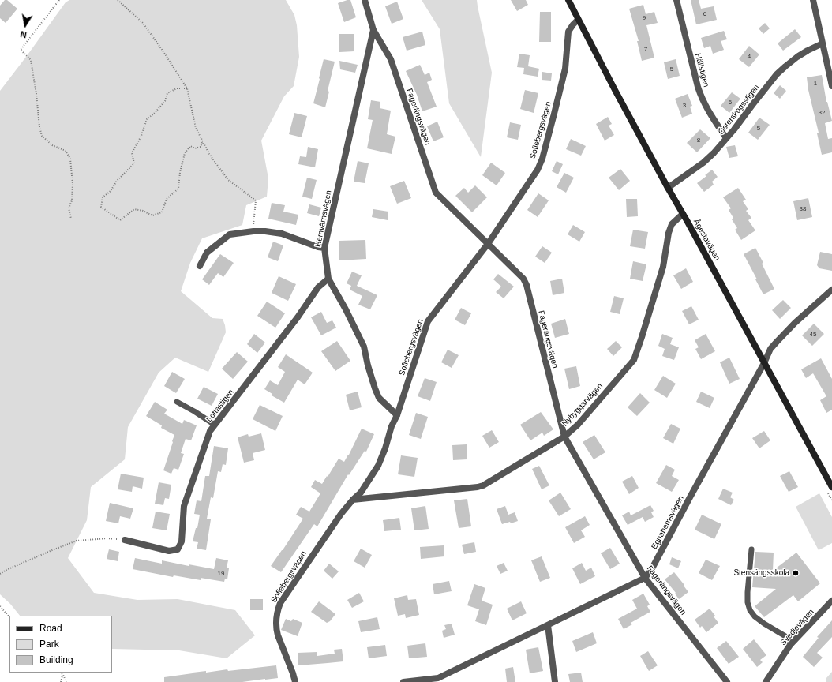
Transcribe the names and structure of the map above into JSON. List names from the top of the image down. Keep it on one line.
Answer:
{"streets":{"main road":["Ågestavägen"],"street":["Hällstigen","Österskogsstigen","Fagerängsvägen","Sofiebergsvägen","Hemvärnsvägen","Nybyggarvägen","Lottastigen","Egnahemsvägen","Svedjevägen"]},"crossings":[["Hällstigen","Österskogsstigen"],["Österskogsstigen","Ågestavägen"],["Fagerängsvägen","Sofiebergsvägen"],["Fagerängsvägen","Hemvärnsvägen"],["Fagerängsvägen","Nybyggarvägen"],["Fagerängsvägen","Egnahemsvägen"],["Sofiebergsvägen","Hemvärnsvägen"],["Sofiebergsvägen","Ågestavägen"],["Sofiebergsvägen","Nybyggarvägen"],["Hemvärnsvägen","Lottastigen"],["Ågestavägen","Nybyggarvägen"],["Ågestavägen","Egnahemsvägen"]],"places":["Stensängsskola"],"house_numbers":["6","9","7","4","5","1","6","3","32","5","8","38","45","19"],"legend":["Road","Park","Building"],"north":"bottom"}
